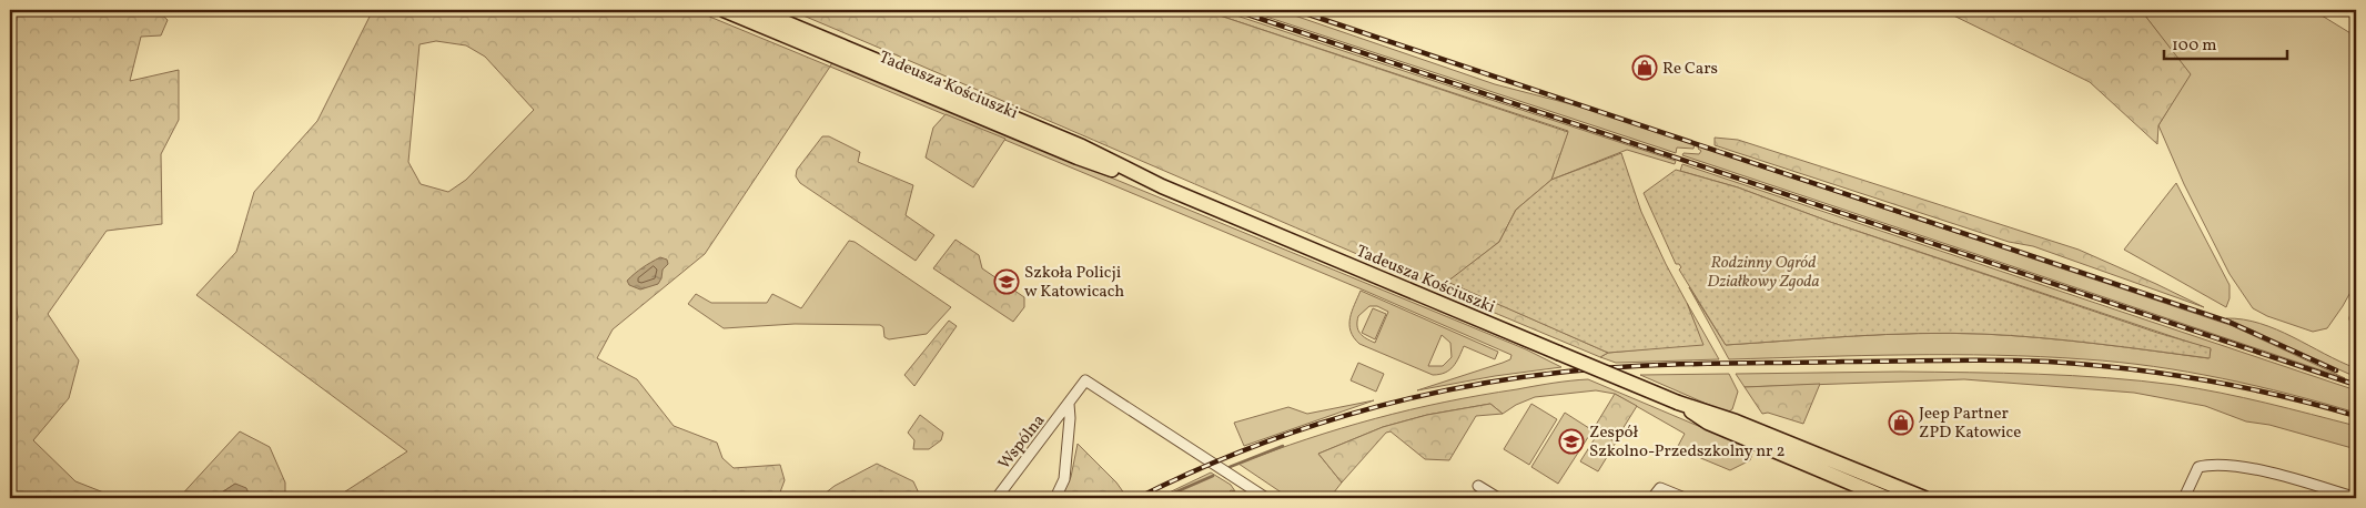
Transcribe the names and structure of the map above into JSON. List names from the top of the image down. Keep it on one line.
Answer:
{"streets":{"main road":["Tadeusza Kościuszki"],"street":["Wspólna"]},"parks":["Rodzinny Ogród Działkowy Zgoda"],"places":{"shop":["Re Cars","Jeep Partner ZPD Katowice"],"school or university":["Szkoła Policji w Katowicach","Zespół Szkolno-Przedszkolny nr 2"]},"scale_bar":"100 m"}
